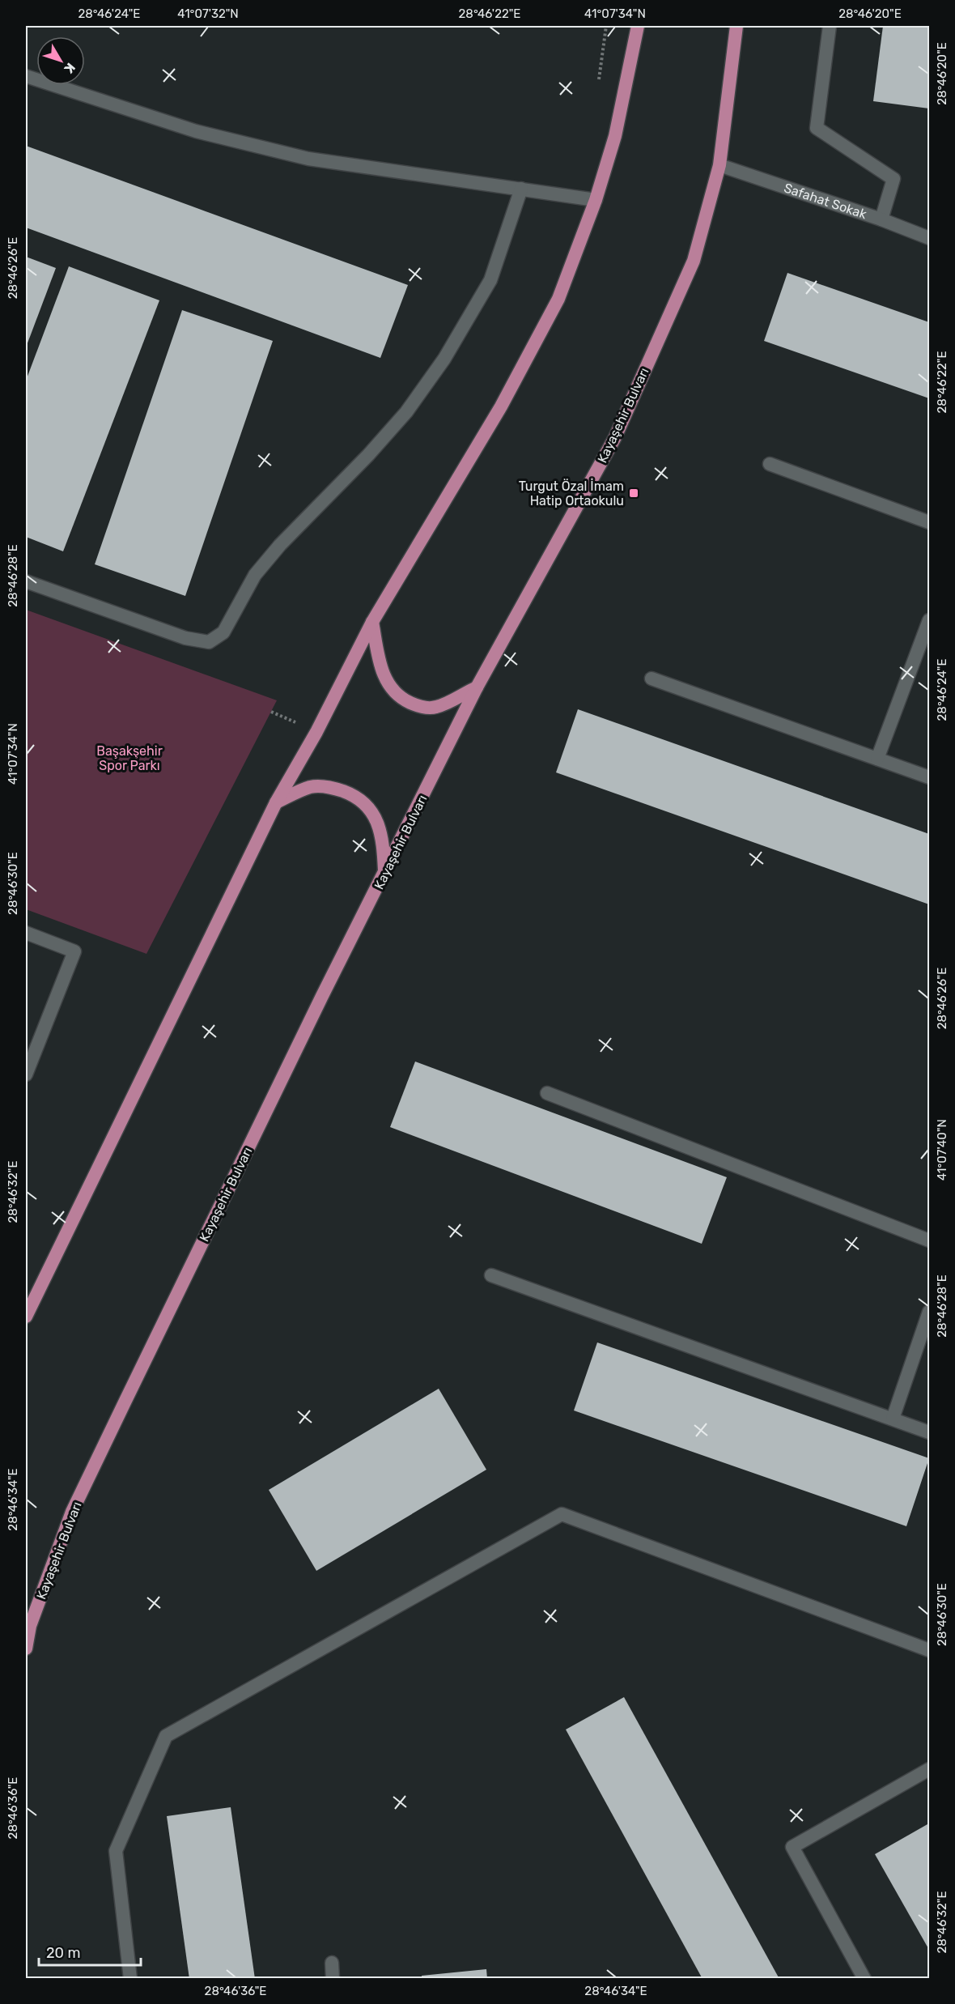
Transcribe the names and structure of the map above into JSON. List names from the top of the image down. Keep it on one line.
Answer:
{"streets":{"main road":["Kayaşehir Bulvarı"],"street":["Safahat Sokak"]},"crossings":[["Safahat Sokak","Kayaşehir Bulvarı"]],"parks":["Başakşehir Spor Parkı"],"places":{"transit":["Turgut Özal İmam Hatip Ortaokulu"]},"scale_bar":"20 m","north":"bottom right","coordinates":["28°46'24\"E","41°07'32\"N","28°46'22\"E","41°07'34\"N","28°46'20\"E","28°46'26\"E","28°46'28\"E","28°46'30\"E","41°07'40\"N","28°46'32\"E","28°46'34\"E","28°46'36\"E"]}
